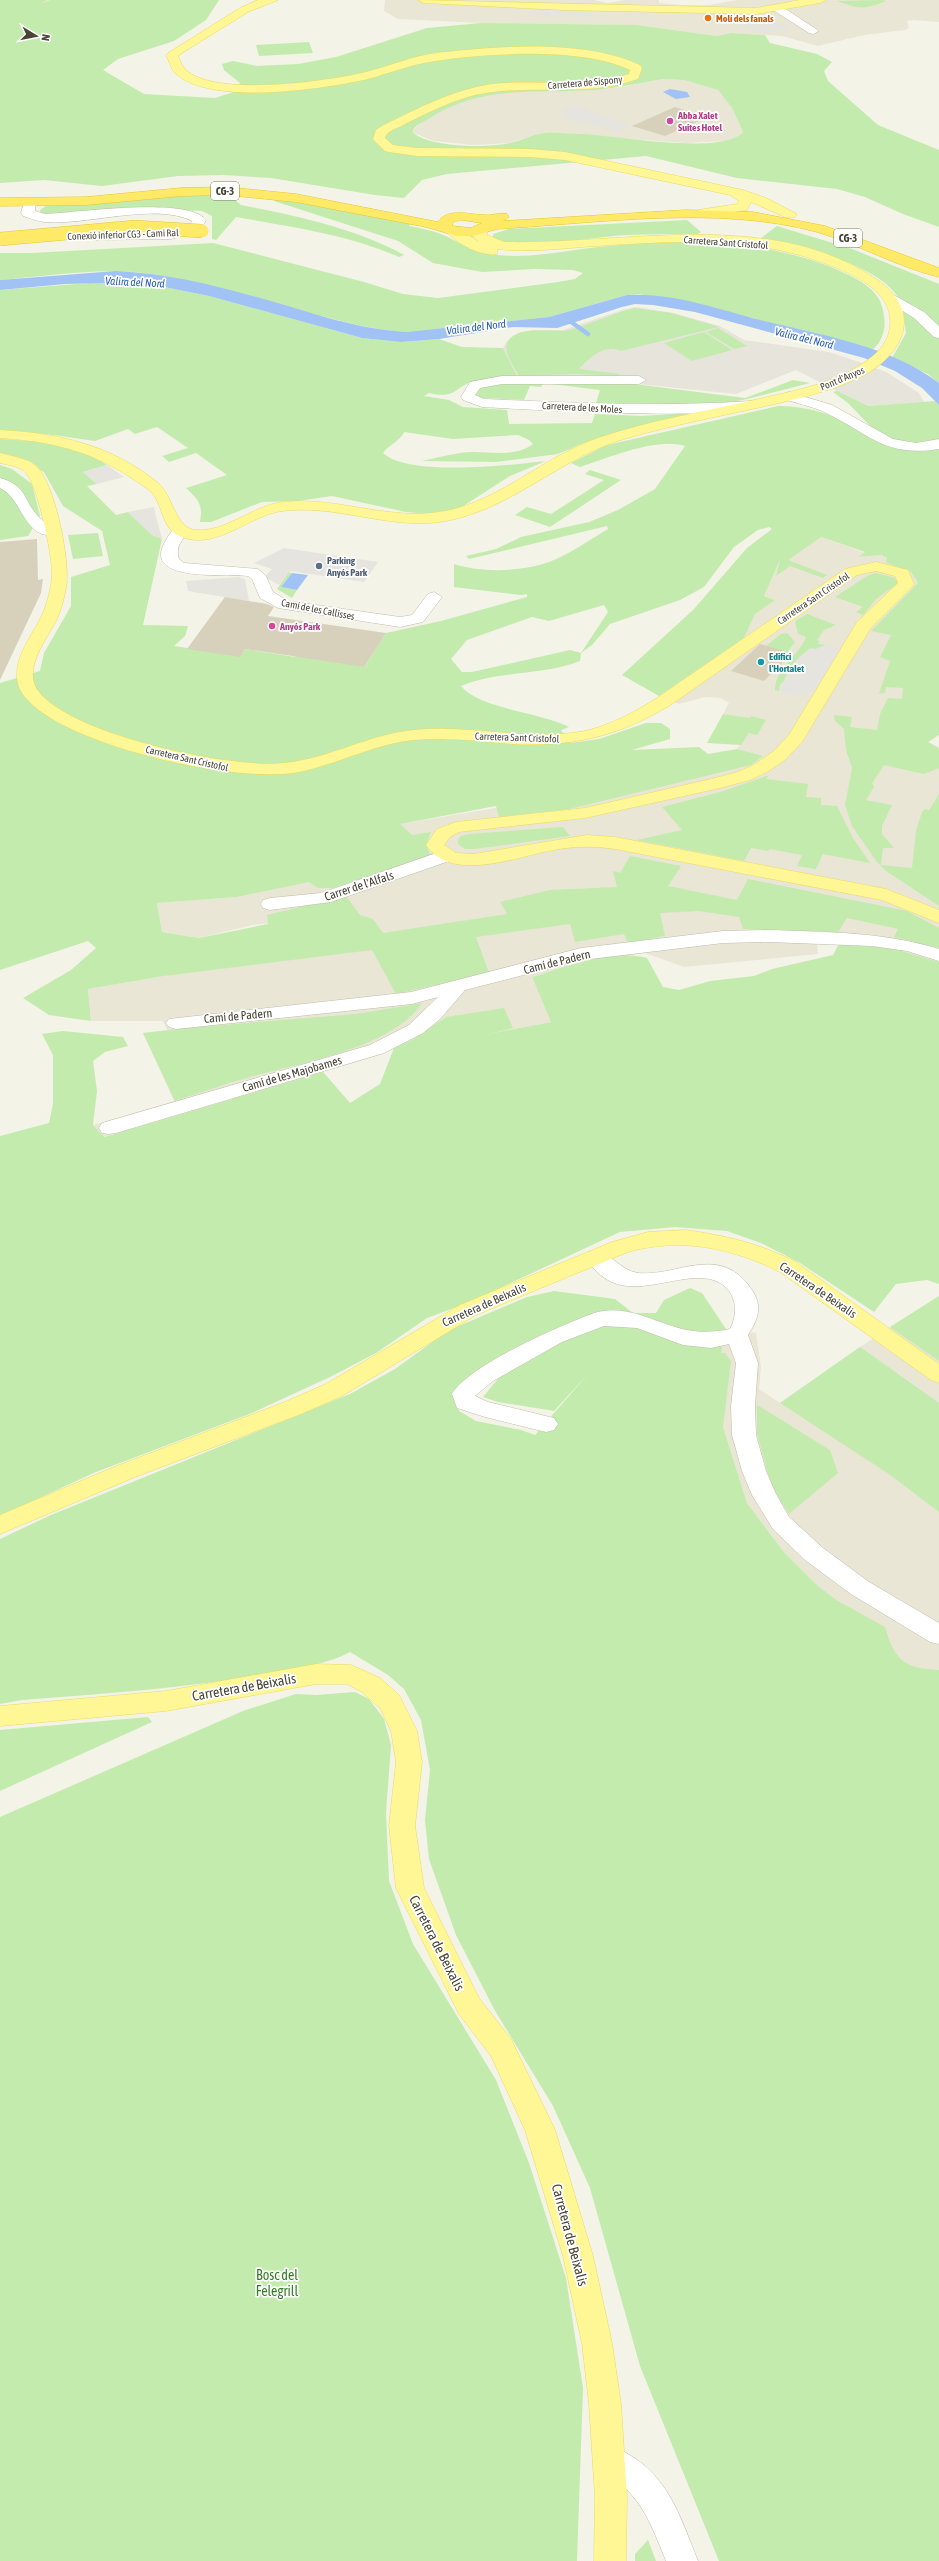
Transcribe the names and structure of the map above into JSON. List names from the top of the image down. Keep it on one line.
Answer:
{"streets":{"highway":["CG-3"],"main road":["Carretera de Sispony","Carretera Sant Cristofol","Pont d'Anyos","Carretera de Beixalis"],"street":["Conexió inferior CG3 - Cami Ral","Carretera de les Moles","Camí de les Callisses","Carrer de l'Alfals","Camí de Padern","Camí de les Majobames"]},"crossings":[["CG-3","Conexió inferior CG3 - Cami Ral"],["CG-3","Carretera Sant Cristofol"],["Carretera Sant Cristofol","Pont d'Anyos"],["Carretera Sant Cristofol","Carrer de l'Alfals"],["Camí de Padern","Camí de les Majobames"]],"water":["Valira del Nord"],"parks":["Bosc del Felegrill"],"places":["Molí dels fanals","Abba Xalet Suites Hotel","Parking Anyós Park","Anyós Park","Edifici l'Hortalet"],"north":"right"}
